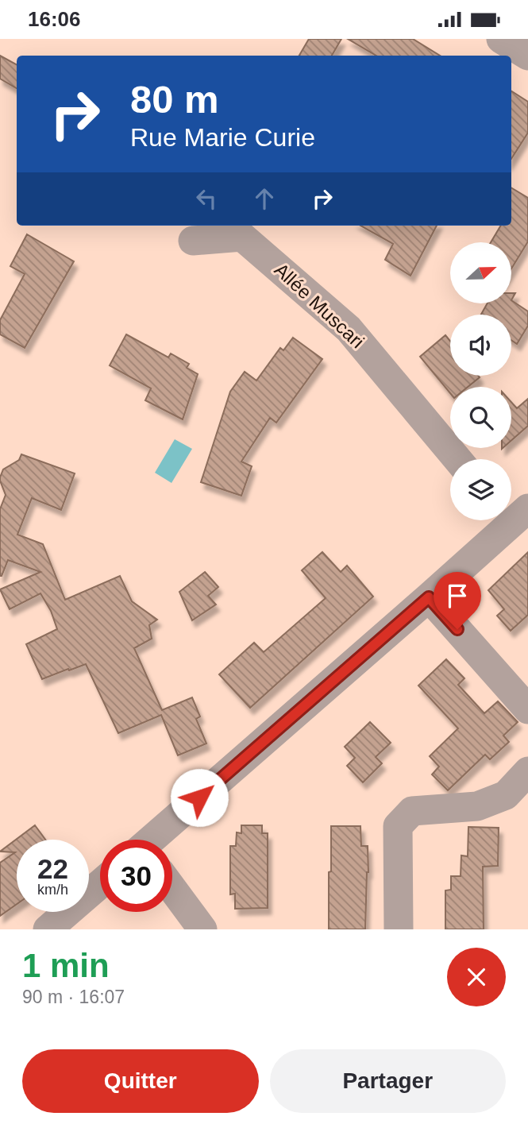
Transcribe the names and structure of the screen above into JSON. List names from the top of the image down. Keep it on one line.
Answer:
{"streets":{"street":["Allée Muscari"]},"north":"right","page":{"status":"16:06","turn":["80 m","Rue Marie Curie"],"speed":"22 km/h","limit":"30","heading":["1 min","90 m · 16:07"],"buttons":["Quitter","Partager"]}}
